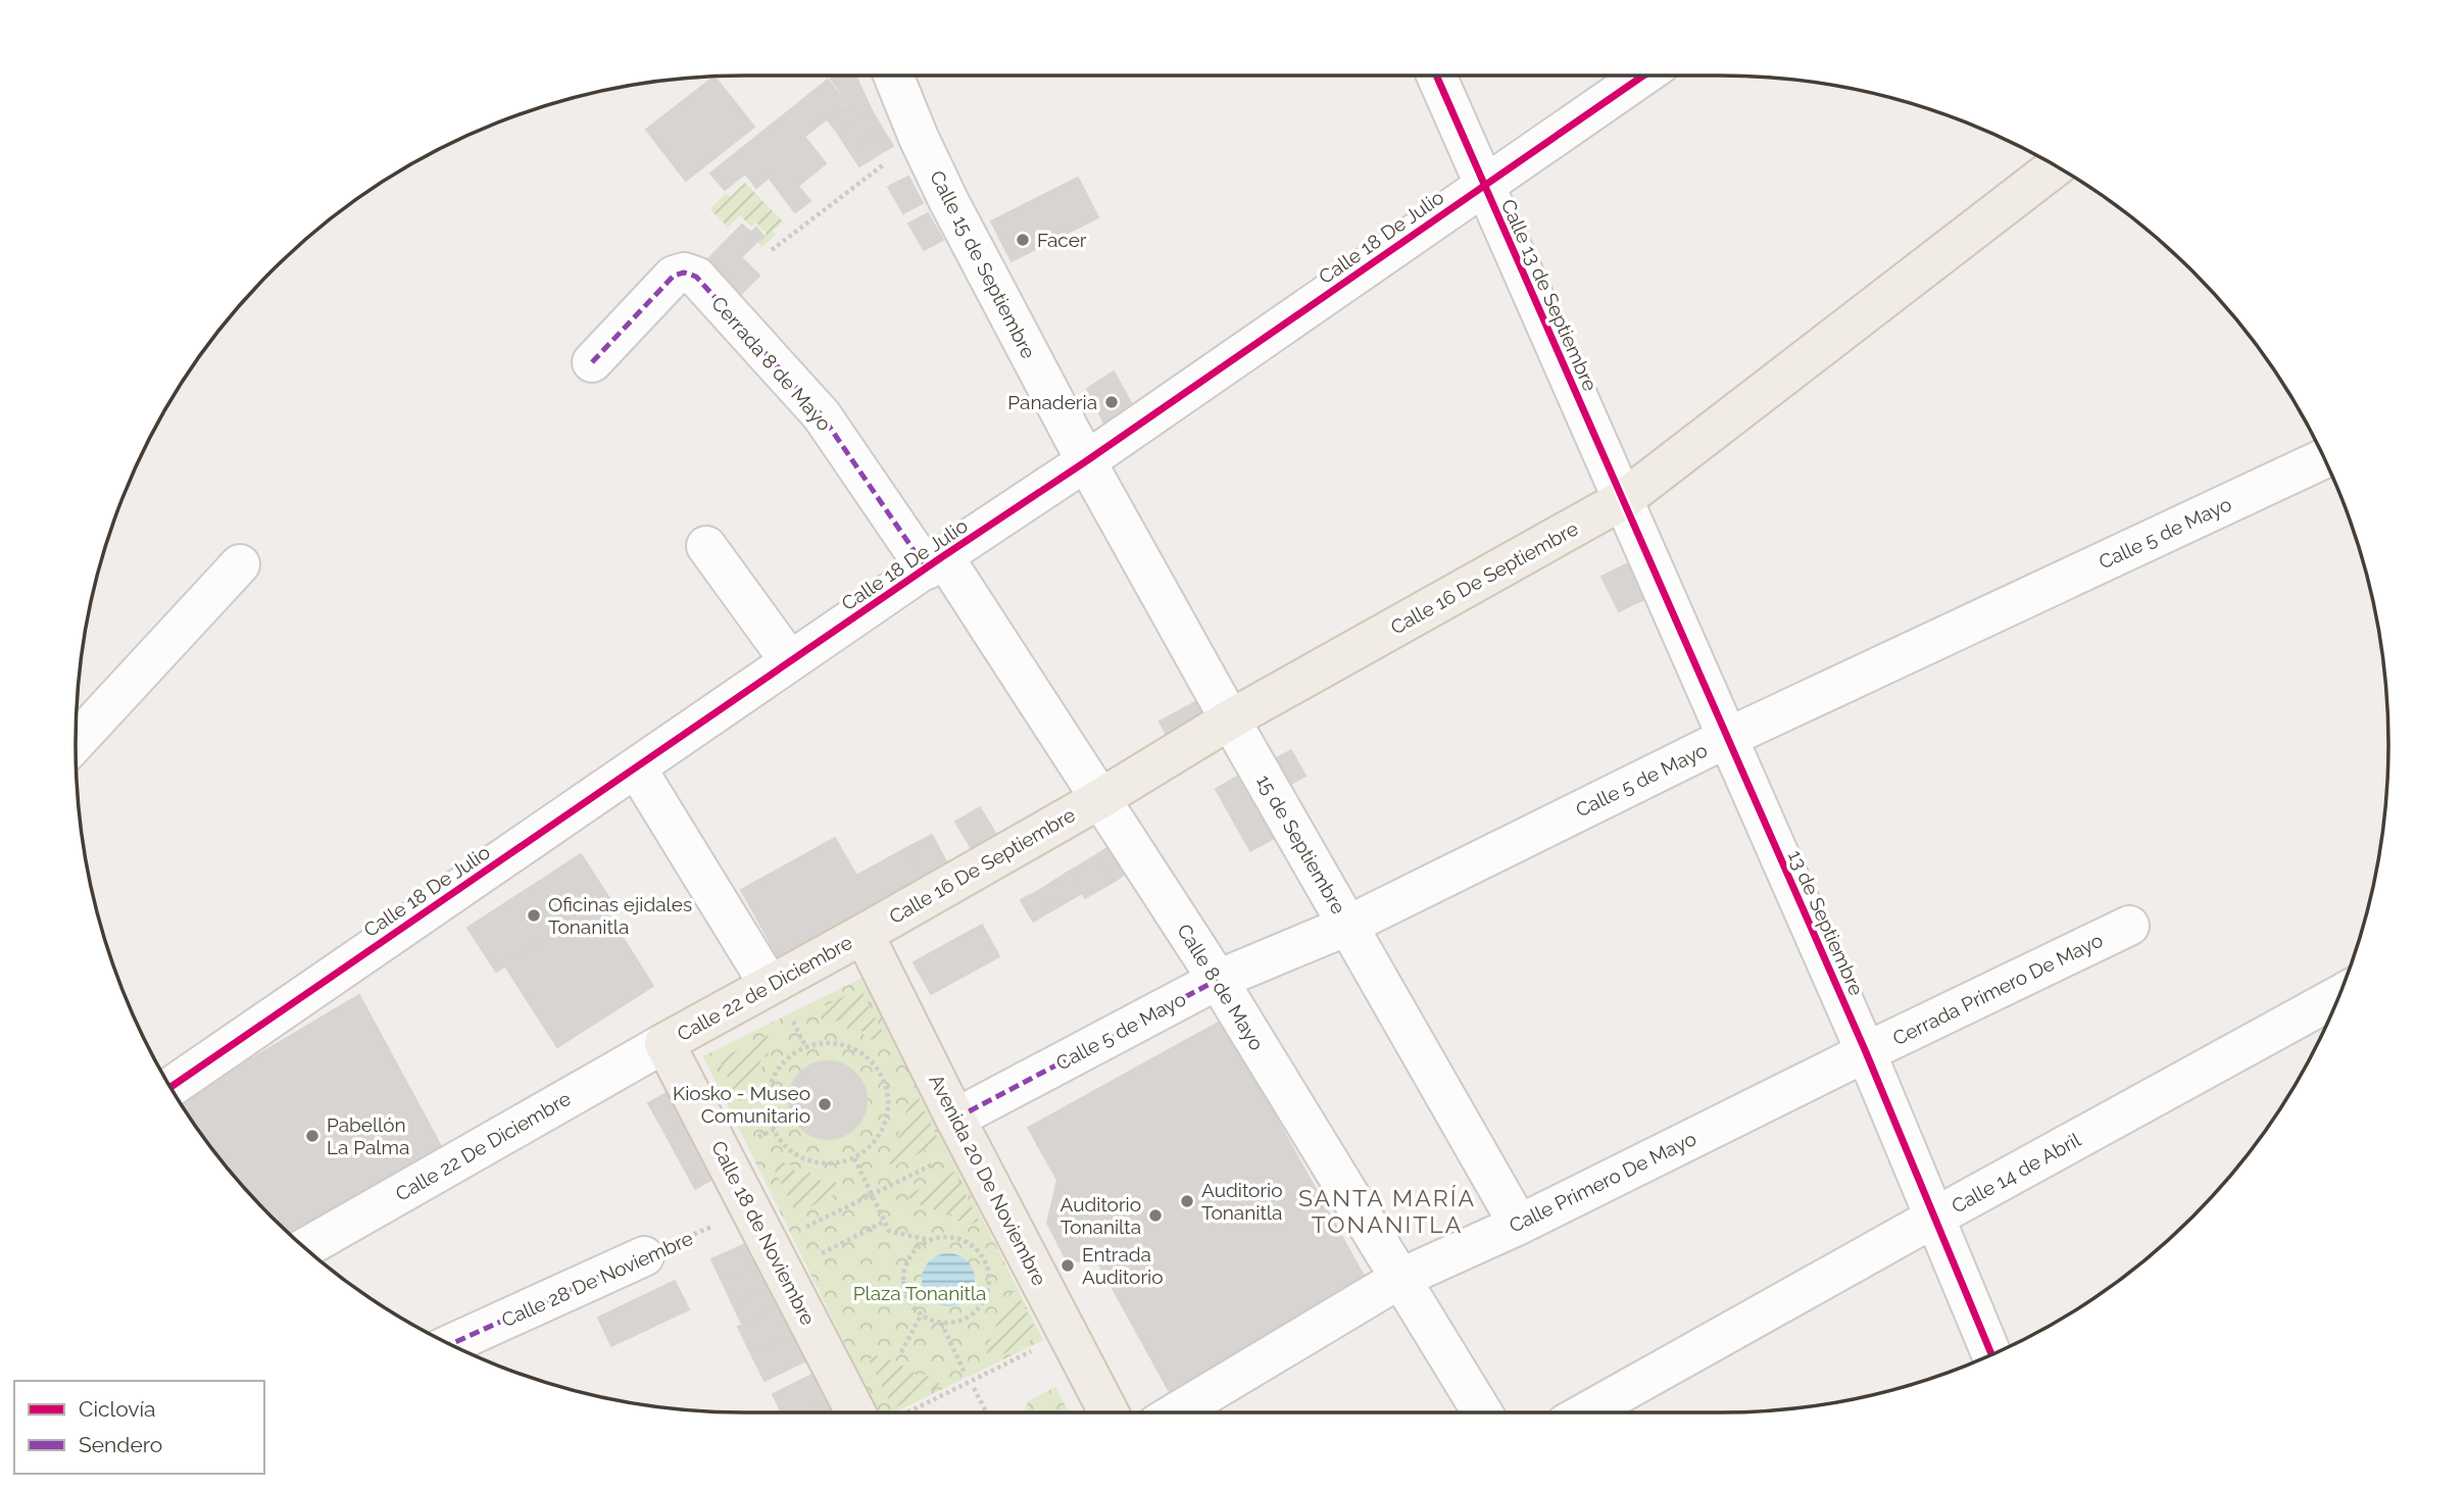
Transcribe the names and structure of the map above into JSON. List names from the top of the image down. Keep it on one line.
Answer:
{"streets":{"main road":["Calle 16 De Septiembre","Calle 22 de Diciembre","Avenida 20 De Noviembre","Calle 18 de Noviembre"],"street":["Calle 18 De Julio","Calle 15 de Septiembre","Calle 13 de Septiembre","Cerrada 8 de Mayo","Calle 5 de Mayo","15 de Septiembre","13 de Septiembre","Calle 8 de Mayo","Cerrada Primero De Mayo","Calle 22 De Diciembre","Calle 14 de Abril","Calle Primero De Mayo","Calle 28 De Noviembre"]},"crossings":[["Calle 18 De Julio","Calle 15 de Septiembre"],["Calle 18 De Julio","Calle 13 de Septiembre"],["Calle 18 De Julio","Cerrada 8 de Mayo"],["Calle 18 De Julio","15 de Septiembre"],["Calle 18 De Julio","Calle 8 de Mayo"],["Calle 15 de Septiembre","15 de Septiembre"],["Calle 13 de Septiembre","Calle 16 De Septiembre"],["Calle 13 de Septiembre","13 de Septiembre"],["Cerrada 8 de Mayo","Calle 8 de Mayo"],["Calle 5 de Mayo","15 de Septiembre"],["Calle 5 de Mayo","13 de Septiembre"],["Calle 5 de Mayo","Calle 8 de Mayo"],["Calle 5 de Mayo","Avenida 20 De Noviembre"],["Calle 16 De Septiembre","15 de Septiembre"],["Calle 16 De Septiembre","13 de Septiembre"],["Calle 16 De Septiembre","Calle 8 de Mayo"],["Calle 16 De Septiembre","Calle 22 de Diciembre"],["Calle 16 De Septiembre","Avenida 20 De Noviembre"],["15 de Septiembre","Calle Primero De Mayo"],["13 de Septiembre","Cerrada Primero De Mayo"],["13 de Septiembre","Calle 14 de Abril"],["13 de Septiembre","Calle Primero De Mayo"],["Calle 8 de Mayo","Calle Primero De Mayo"],["Calle 22 de Diciembre","Calle 22 De Diciembre"],["Calle 22 de Diciembre","Avenida 20 De Noviembre"],["Calle 22 de Diciembre","Calle 18 de Noviembre"],["Cerrada Primero De Mayo","Calle Primero De Mayo"],["Calle 22 De Diciembre","Calle 18 de Noviembre"],["Calle 18 de Noviembre","Calle 28 De Noviembre"]],"districts":["SANTA MARÍA TONANITLA"],"parks":["Plaza Tonanitla"],"places":["Facer","Panaderia","Oficinas ejidales Tonanitla","Kiosko - Museo Comunitario","Pabellón La Palma","Auditorio Tonanitla","Auditorio Tonanilta","Entrada Auditorio"],"legend":["Ciclovía","Sendero"]}
